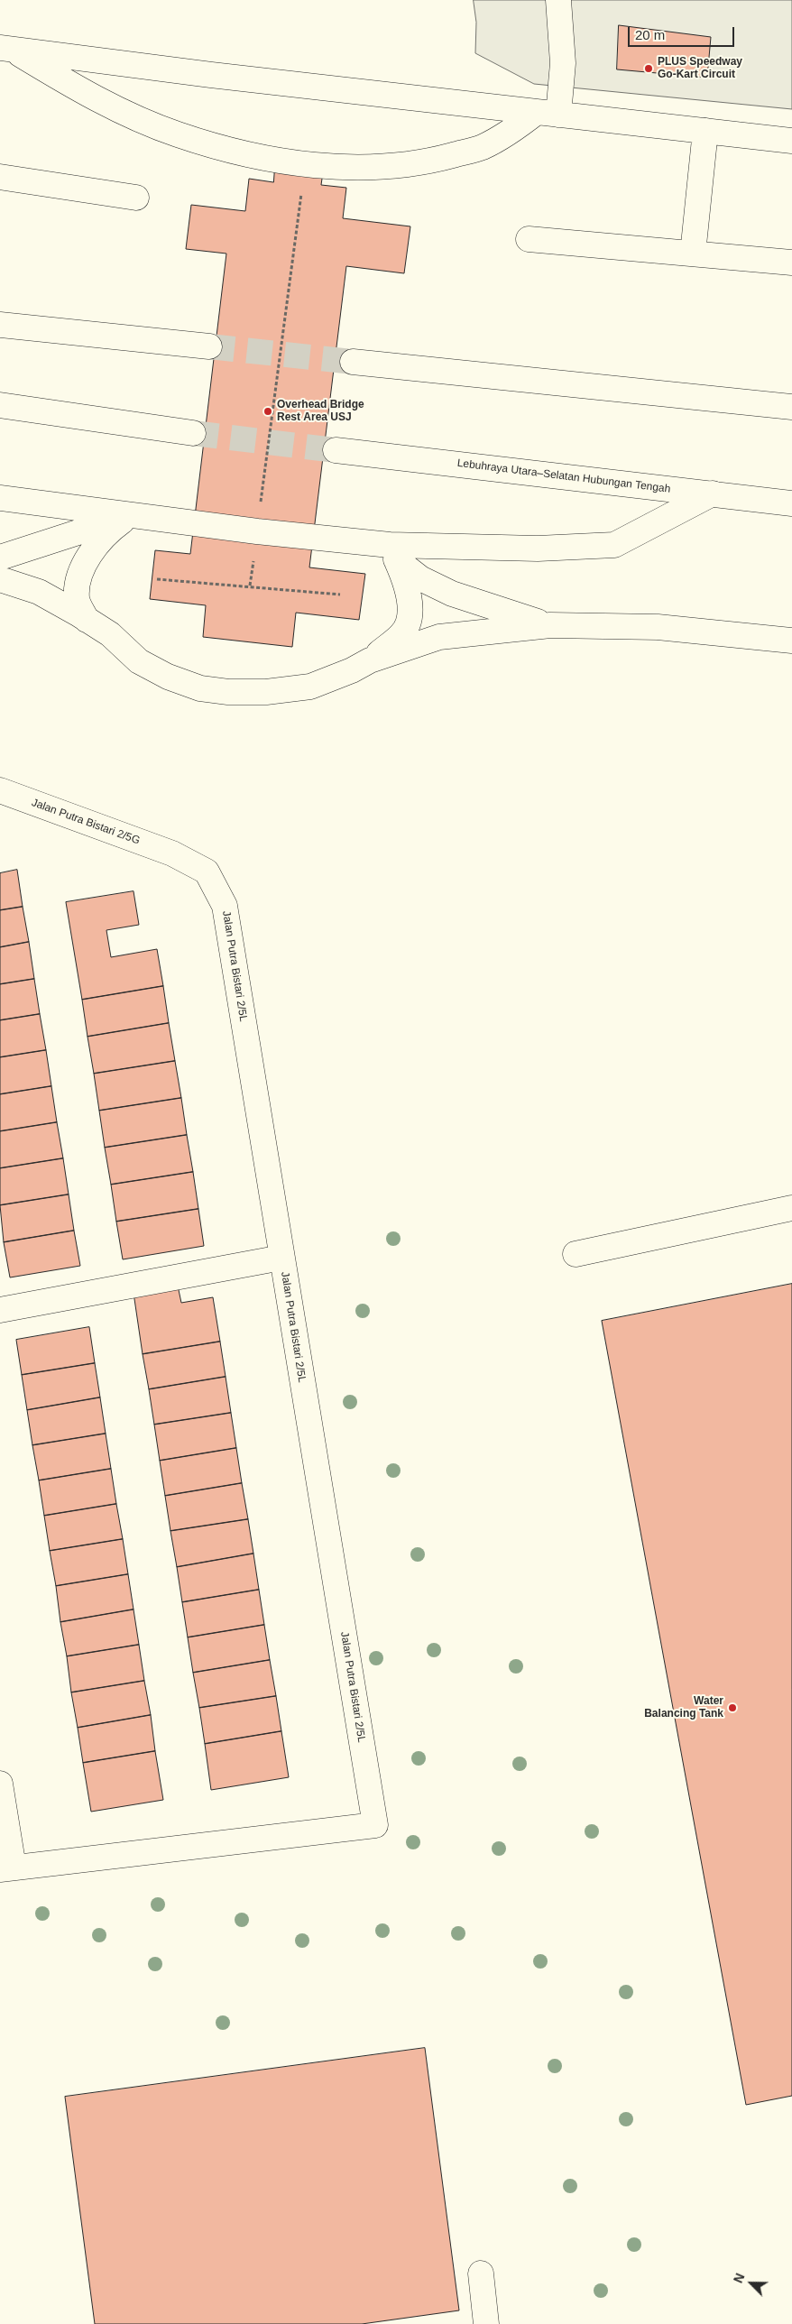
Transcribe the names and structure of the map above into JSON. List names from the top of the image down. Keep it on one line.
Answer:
{"streets":{"main road":["Lebuhraya Utara–Selatan Hubungan Tengah","Jalan Putra Bistari 2/5G","Jalan Putra Bistari 2/5L"]},"crossings":[["Jalan Putra Bistari 2/5G","Jalan Putra Bistari 2/5L"]],"places":["PLUS Speedway Go-Kart Circuit","Overhead Bridge Rest Area USJ","Water Balancing Tank"],"scale_bar":"20 m","north":"top left"}
